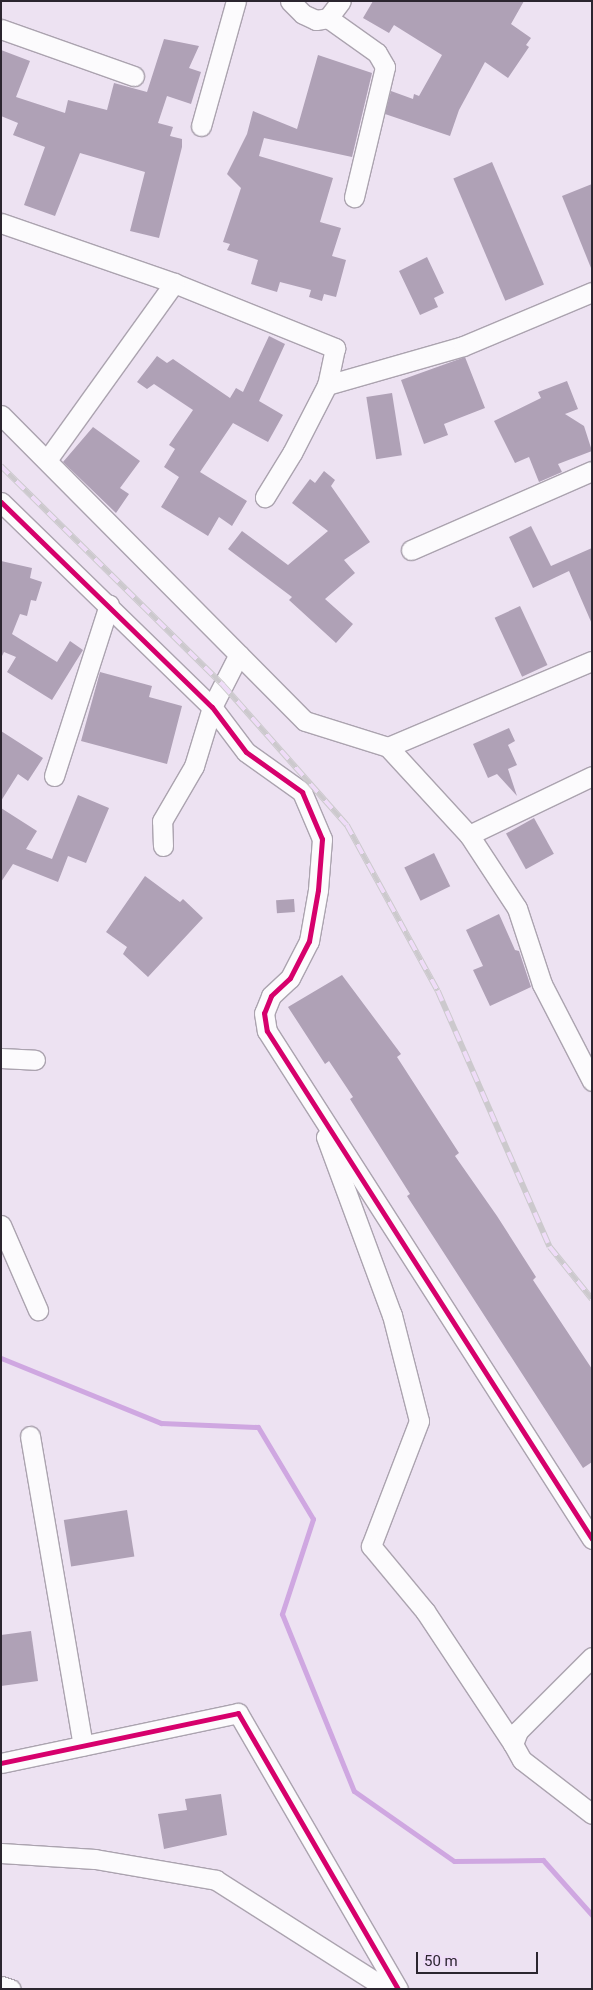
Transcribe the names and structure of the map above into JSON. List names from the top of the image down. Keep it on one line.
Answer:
{"scale_bar":"50 m"}
